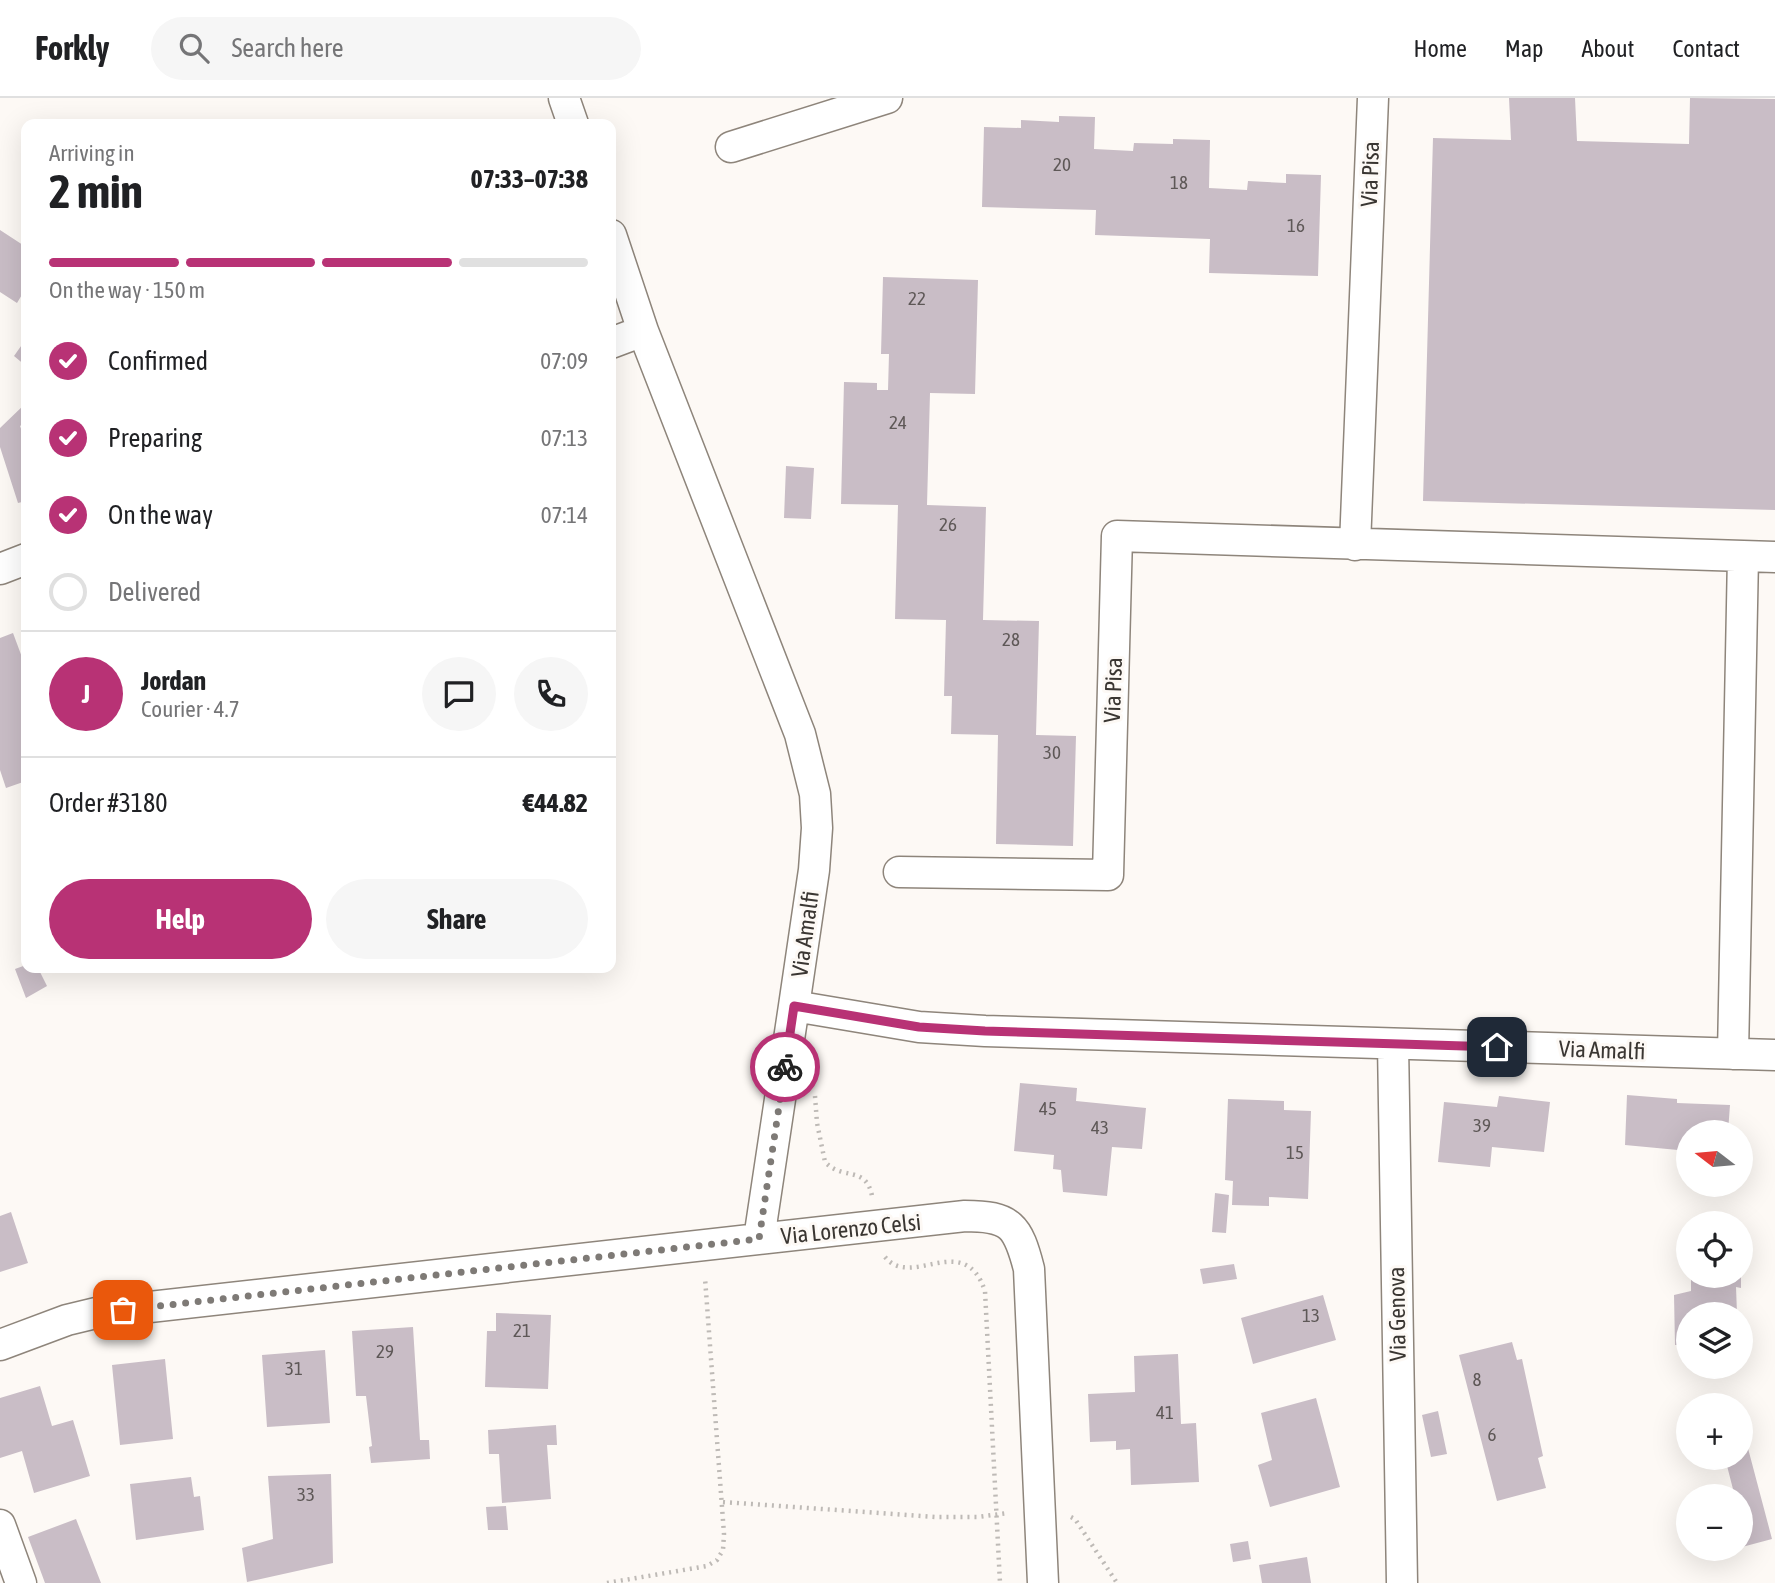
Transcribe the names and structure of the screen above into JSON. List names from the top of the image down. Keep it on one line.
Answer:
{"streets":{"street":["Via Pisa","Via Amalfi","Via Lorenzo Celsi","Via Genova"]},"crossings":[["Via Amalfi","Via Genova"]],"house_numbers":["20","18","16","22","24","26","28","30","45","39","43","15","13","21","29","31","8","41","6","33"],"north":"left","page":{"header":"Forkly","search":"Search here","nav":["Home","Map","About","Contact"],"heading":["2 min","Arriving in","07:33–07:38"],"panel":["Jordan","Courier · 4.7","Order #3180","€44.82"],"bar":"On the way · 150 m","list":[["Confirmed","07:09"],["Preparing","07:13"],["On the way","07:14"],"Delivered"],"round":"J","buttons":["Help","Share"],"map_buttons":["+","−"]}}
